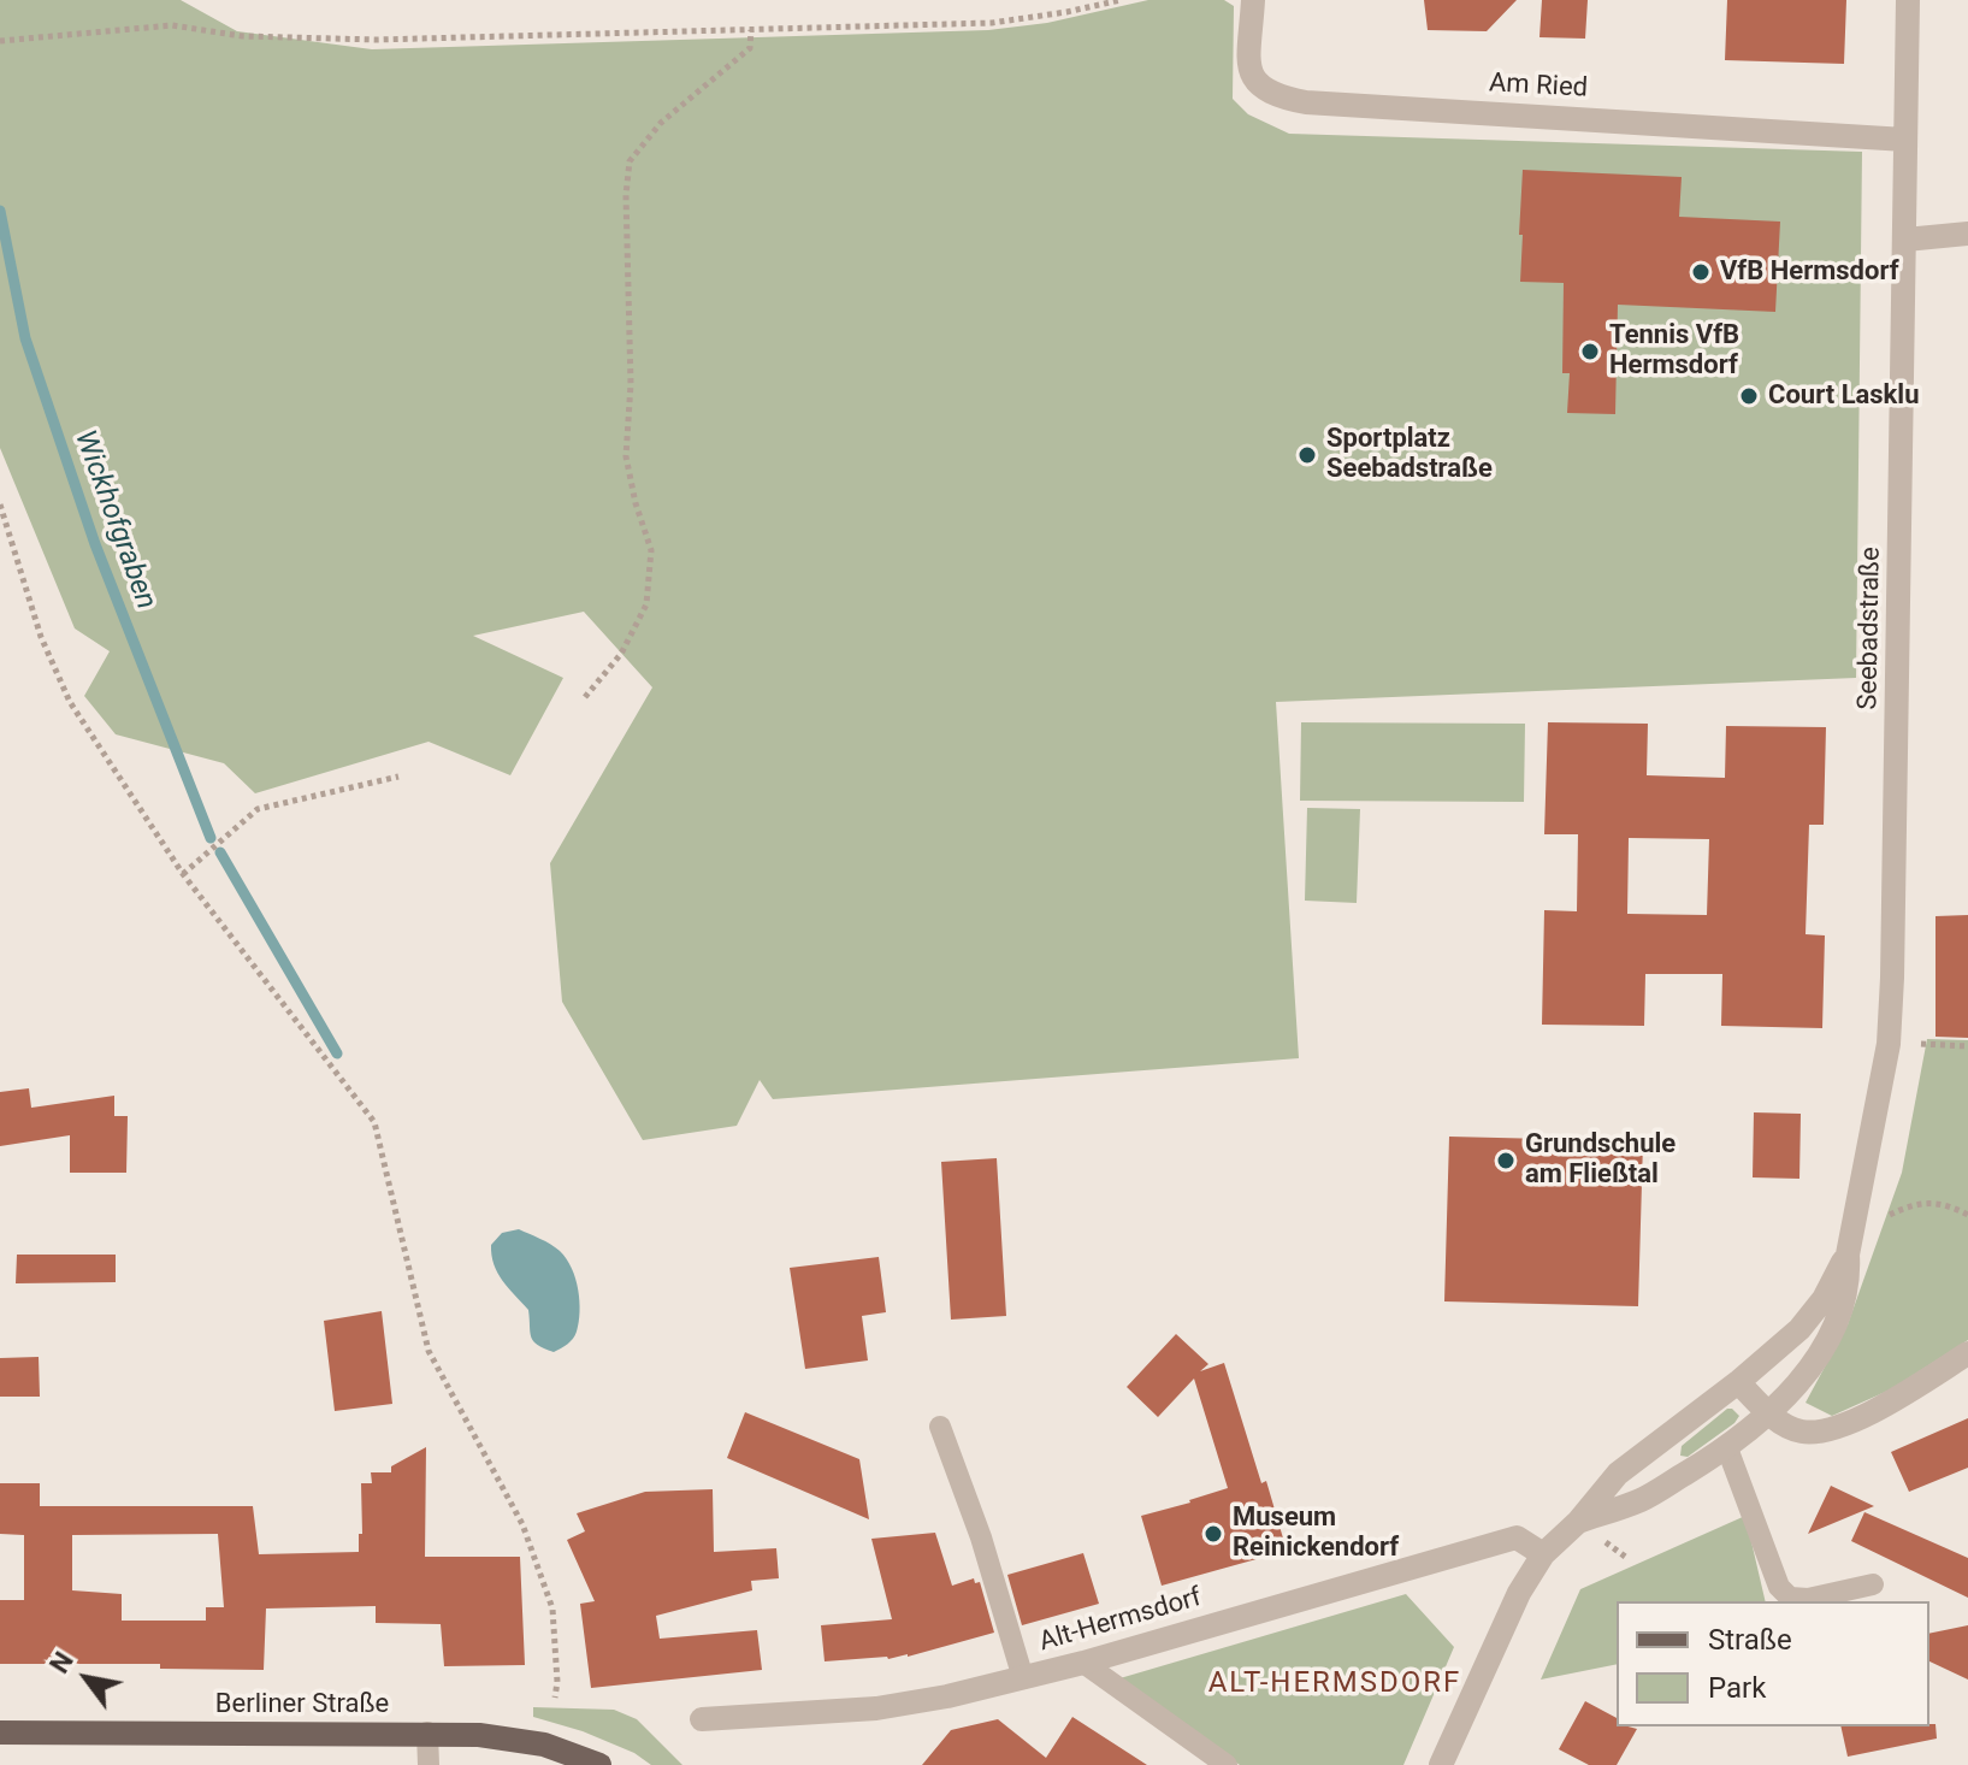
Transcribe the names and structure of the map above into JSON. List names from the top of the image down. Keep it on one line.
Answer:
{"streets":{"main road":["Berliner Straße"],"street":["Am Ried","Seebadstraße","Alt-Hermsdorf"]},"crossings":[["Am Ried","Seebadstraße"]],"districts":["ALT-HERMSDORF"],"water":["Wickhofgraben"],"places":["VfB Hermsdorf","Tennis VfB Hermsdorf","Court Lasklu","Sportplatz Seebadstraße","Grundschule am Fließtal","Museum Reinickendorf"],"legend":["Straße","Park"],"north":"top left"}
